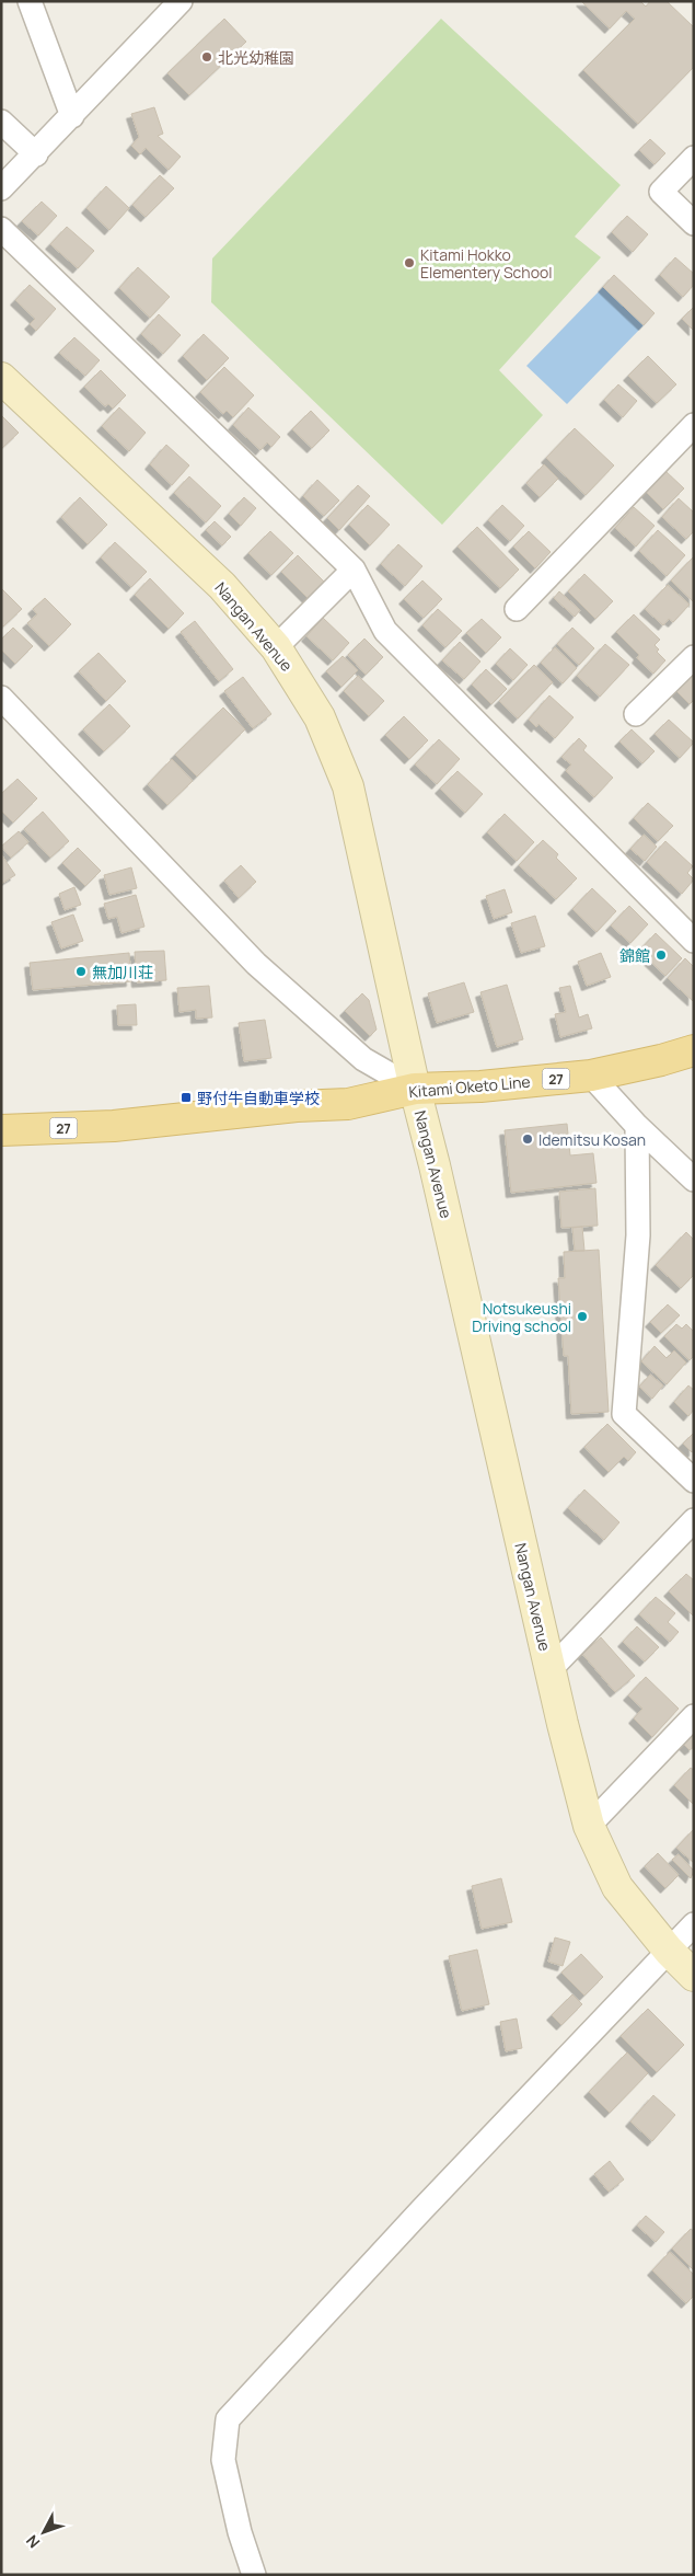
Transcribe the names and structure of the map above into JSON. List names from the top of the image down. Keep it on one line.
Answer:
{"streets":{"main road":["Nangan Avenue","27","Kitami Oketo Line"]},"crossings":[["Nangan Avenue","Kitami Oketo Line"]],"places":{"other":["北光幼稚園","Kitami Hokko Elementery School","錦館","無加川荘","Idemitsu Kosan","Notsukeushi Driving school"],"transit":["野付牛自動車学校"]},"north":"bottom left"}
